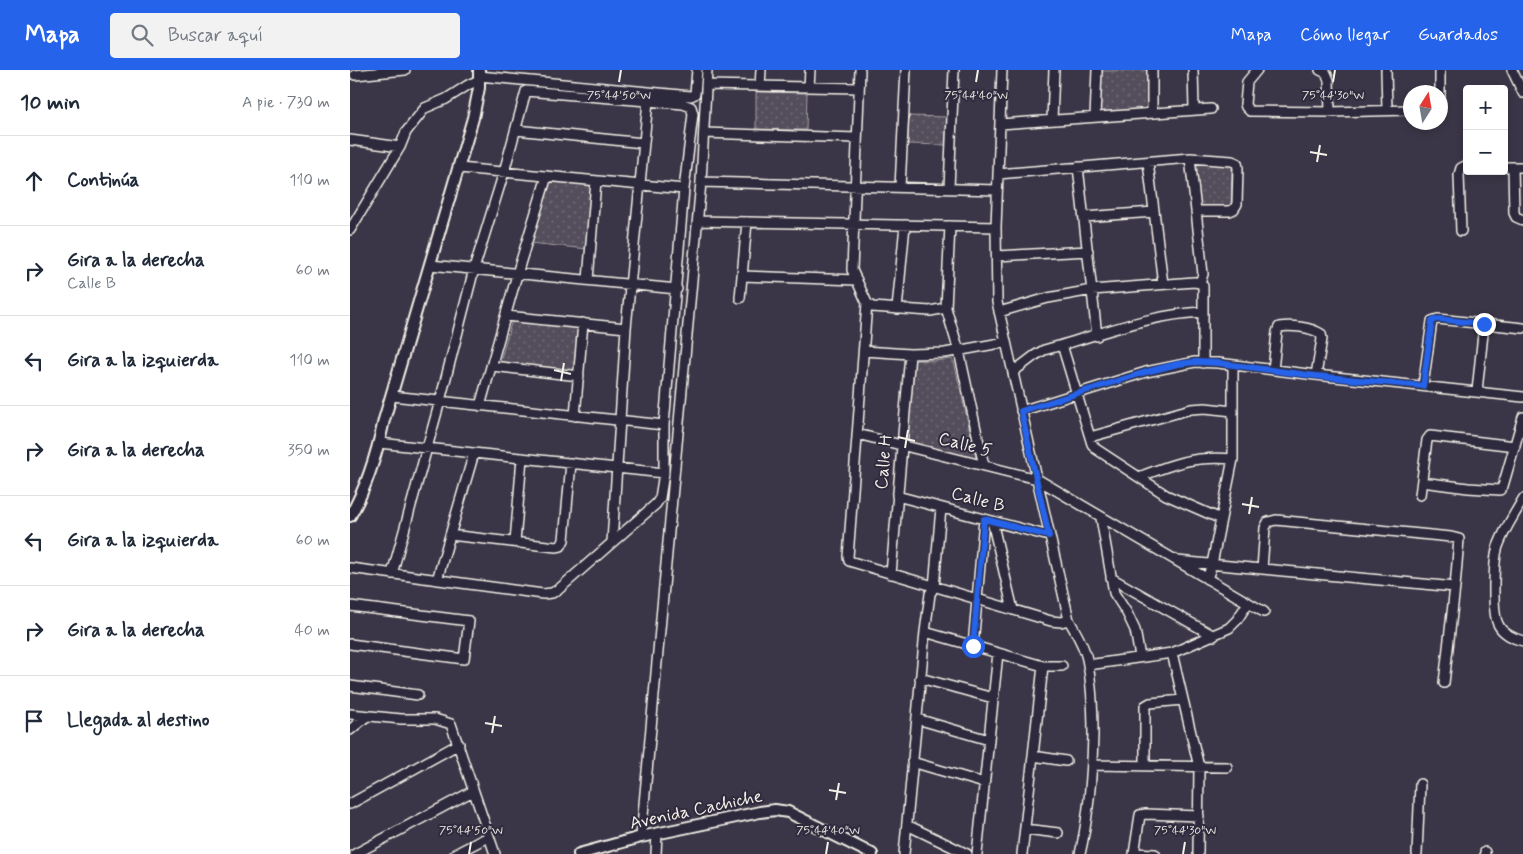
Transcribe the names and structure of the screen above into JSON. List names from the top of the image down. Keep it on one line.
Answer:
{"streets":{"street":["Calle 5","Calle H","Calle B","Avenida Cachiche"]},"crossings":[["Calle 5","Calle H"],["Calle H","Calle B"]],"north":"top","page":{"header":"Mapa","search":"Buscar aquí","nav":["Mapa","Cómo llegar","Guardados"],"heading":["10 min","A pie · 730 m"],"map_buttons":["+","−"],"list":[["Continúa","110 m"],["Gira a la derecha","Calle B","60 m"],["Gira a la izquierda","110 m"],["Gira a la derecha","350 m"],["Gira a la izquierda","60 m"],["Gira a la derecha","40 m"],"Llegada al destino"]},"coordinates":["75°44'50\"W","75°44'40\"W","75°44'30\"W"]}
